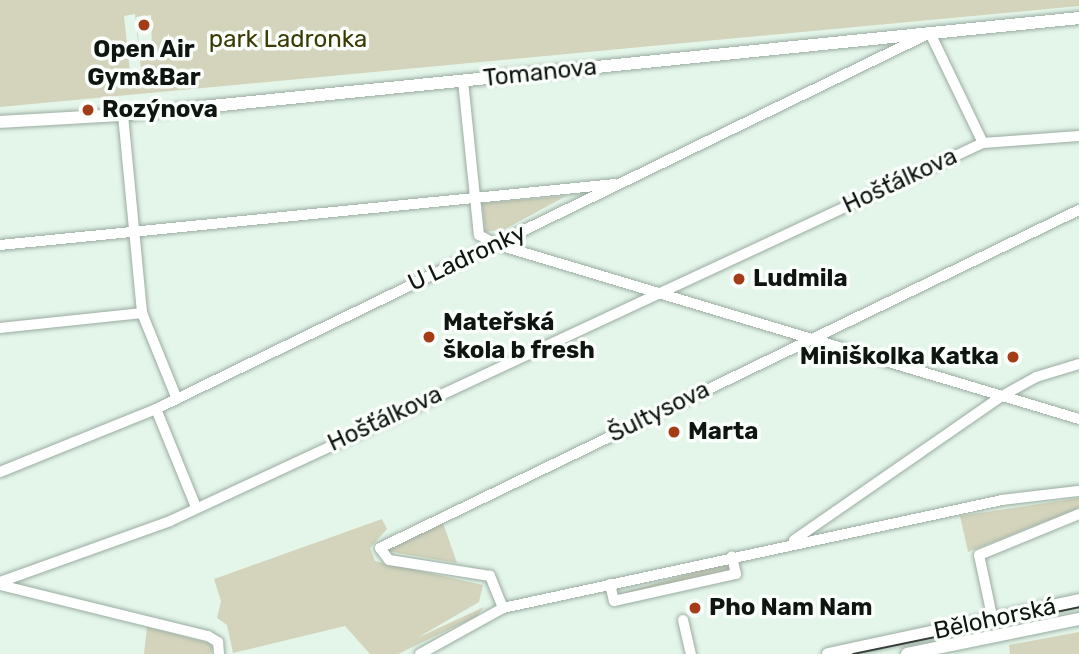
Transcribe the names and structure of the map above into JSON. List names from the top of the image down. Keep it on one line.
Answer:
{"streets":{"street":["Tomanova","Hošťálkova","U Ladronky","Šultysova","Bělohorská"]},"crossings":[["Tomanova","U Ladronky"]],"parks":["park Ladronka"],"places":["Open Air Gym&Bar","Rozýnova","Ludmila","Mateřská škola b fresh","Miniškolka Katka","Marta","Pho Nam Nam"]}
